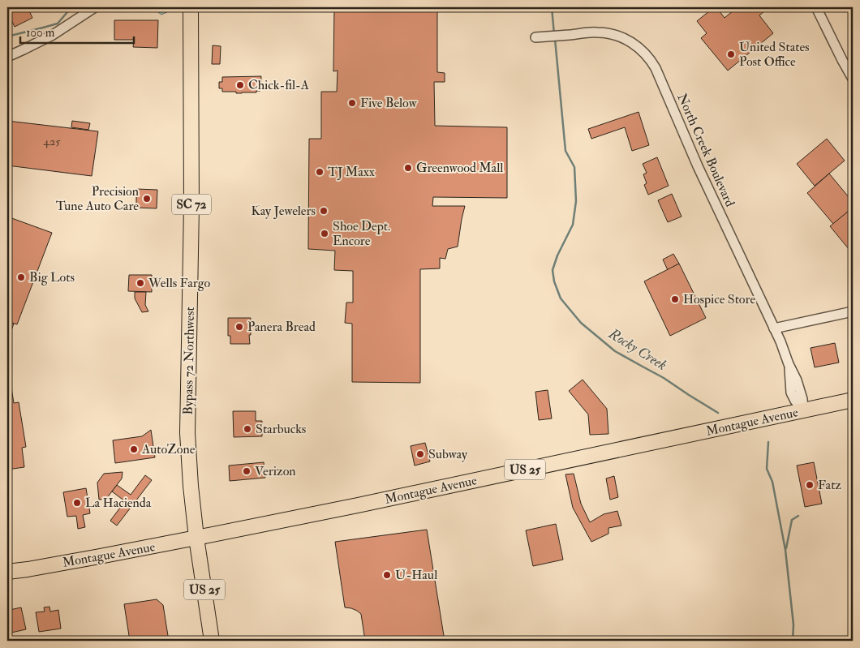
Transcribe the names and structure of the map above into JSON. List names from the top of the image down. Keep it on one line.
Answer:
{"streets":{"main road":["SC 72","Bypass 72 Northwest","Montague Avenue","US 25"],"street":["North Creek Boulevard"]},"crossings":[["North Creek Boulevard","Montague Avenue"],["Bypass 72 Northwest","Montague Avenue"]],"water":["Rocky Creek"],"places":["United States Post Office","Chick-fil-A","Five Below","Greenwood Mall","TJ Maxx","Precision Tune Auto Care","Kay Jewelers","Shoe Dept. Encore","Big Lots","Wells Fargo","Hospice Store","Panera Bread","Starbucks","AutoZone","Subway","Verizon","Fatz","La Hacienda","U-Haul"],"house_numbers":["425"],"scale_bar":"100 m"}
